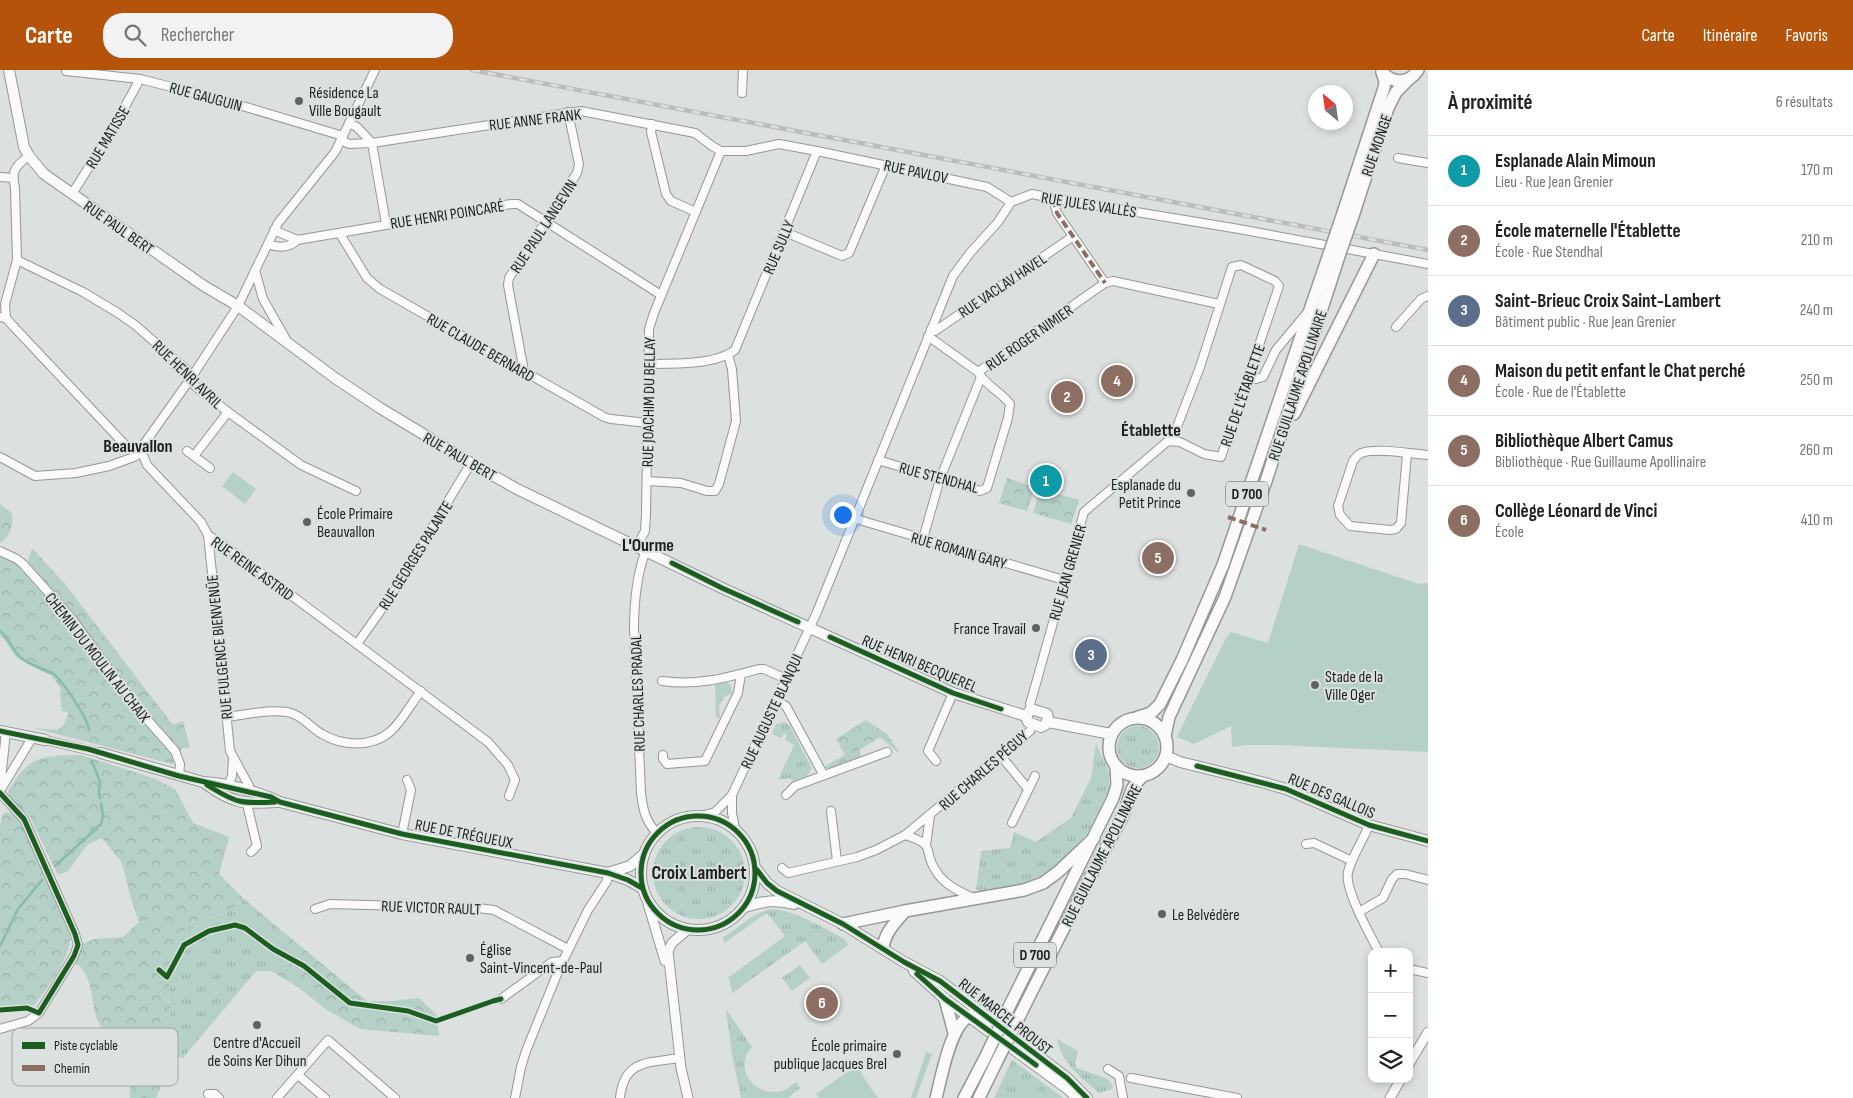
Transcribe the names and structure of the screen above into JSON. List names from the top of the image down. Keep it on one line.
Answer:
{"streets":{"main road":["RUE MONGE","RUE PAUL BERT","RUE GUILLAUME APOLLINAIRE","D 700","RUE HENRI BECQUEREL","RUE DES GALLOIS","RUE DE TRÉGUEUX","RUE MARCEL PROUST"],"street":["RUE GAUGUIN","RUE ANNE FRANK","RUE MATISSE","RUE PAVLOV","RUE JULES VALLÈS","RUE HENRI POINCARÉ","RUE PAUL LANGEVIN","RUE SULLY","RUE VACLAV HAVEL","RUE ROGER NIMIER","RUE CLAUDE BERNARD","RUE HENRI AVRIL","RUE DE L'ÉTABLETTE","RUE JOACHIM DU BELLAY","RUE STENDHAL","RUE ROMAIN GARY","RUE GEORGES PALANTE","RUE REINE ASTRID","RUE JEAN GRENIER","RUE FULGENCE BIENVENÜE","CHEMIN DU MOULIN AU CHAIX","RUE CHARLES PRADAL","RUE AUGUSTE BLANQUI","RUE CHARLES PÉGUY","RUE VICTOR RAULT"]},"crossings":[["RUE GAUGUIN","RUE ANNE FRANK"],["RUE GAUGUIN","RUE MATISSE"],["RUE ANNE FRANK","RUE PAUL LANGEVIN"],["RUE ANNE FRANK","RUE JOACHIM DU BELLAY"],["RUE MATISSE","RUE PAUL BERT"],["RUE MONGE","D 700"],["RUE PAVLOV","RUE JULES VALLÈS"],["RUE PAVLOV","RUE SULLY"],["RUE HENRI POINCARÉ","RUE PAUL LANGEVIN"],["RUE HENRI POINCARÉ","RUE CLAUDE BERNARD"],["RUE HENRI POINCARÉ","RUE JOACHIM DU BELLAY"],["RUE PAUL LANGEVIN","RUE CLAUDE BERNARD"],["RUE PAUL BERT","RUE JOACHIM DU BELLAY"],["RUE PAUL BERT","RUE GEORGES PALANTE"],["RUE PAUL BERT","RUE HENRI BECQUEREL"],["RUE PAUL BERT","RUE CHARLES PRADAL"],["RUE VACLAV HAVEL","RUE ROGER NIMIER"],["RUE ROGER NIMIER","RUE STENDHAL"],["RUE CLAUDE BERNARD","RUE JOACHIM DU BELLAY"],["RUE GUILLAUME APOLLINAIRE","D 700"],["RUE GUILLAUME APOLLINAIRE","RUE DES GALLOIS"],["RUE DE L'ÉTABLETTE","RUE JEAN GRENIER"],["RUE JOACHIM DU BELLAY","RUE HENRI BECQUEREL"],["RUE JOACHIM DU BELLAY","RUE CHARLES PRADAL"],["RUE ROMAIN GARY","RUE JEAN GRENIER"],["RUE GEORGES PALANTE","RUE REINE ASTRID"],["RUE REINE ASTRID","RUE FULGENCE BIENVENÜE"],["RUE JEAN GRENIER","RUE HENRI BECQUEREL"],["RUE JEAN GRENIER","RUE CHARLES PÉGUY"],["RUE FULGENCE BIENVENÜE","RUE DE TRÉGUEUX"],["CHEMIN DU MOULIN AU CHAIX","RUE DE TRÉGUEUX"],["RUE HENRI BECQUEREL","RUE CHARLES PRADAL"],["RUE HENRI BECQUEREL","RUE AUGUSTE BLANQUI"],["RUE HENRI BECQUEREL","RUE CHARLES PÉGUY"],["RUE CHARLES PRADAL","RUE AUGUSTE BLANQUI"],["RUE CHARLES PRADAL","RUE DE TRÉGUEUX"],["RUE CHARLES PRADAL","RUE MARCEL PROUST"],["RUE AUGUSTE BLANQUI","RUE DE TRÉGUEUX"],["RUE AUGUSTE BLANQUI","RUE MARCEL PROUST"],["RUE DE TRÉGUEUX","RUE MARCEL PROUST"]],"districts":["Établette","Beauvallon","L'Ourme","Croix Lambert"],"places":["Résidence La Ville Bougault","Esplanade du Petit Prince","École Primaire Beauvallon","France Travail","Stade de la Ville Oger","Le Belvédère","Église Saint-Vincent-de-Paul","Centre d'Accueil de Soins Ker Dihun","École primaire publique Jacques Brel"],"legend":["Piste cyclable","Chemin"],"north":"top left","page":{"header":"Carte","search":"Rechercher","nav":["Carte","Itinéraire","Favoris"],"heading":["À proximité","6 résultats"],"list":[{"mark":"1","name":"Esplanade Alain Mimoun","note":"Lieu · Rue Jean Grenier","value":"170 m"},{"mark":"2","name":"École maternelle l'Établette","note":"École · Rue Stendhal","value":"210 m"},{"mark":"3","name":"Saint-Brieuc Croix Saint-Lambert","note":"Bâtiment public · Rue Jean Grenier","value":"240 m"},{"mark":"4","name":"Maison du petit enfant le Chat perché","note":"École · Rue de l'Établette","value":"250 m"},{"mark":"5","name":"Bibliothèque Albert Camus","note":"Bibliothèque · Rue Guillaume Apollinaire","value":"260 m"},{"mark":"6","name":"Collège Léonard de Vinci","note":"École","value":"410 m"}],"pins":["4","2","1","5","3","6"],"map_buttons":["+","−"]}}
